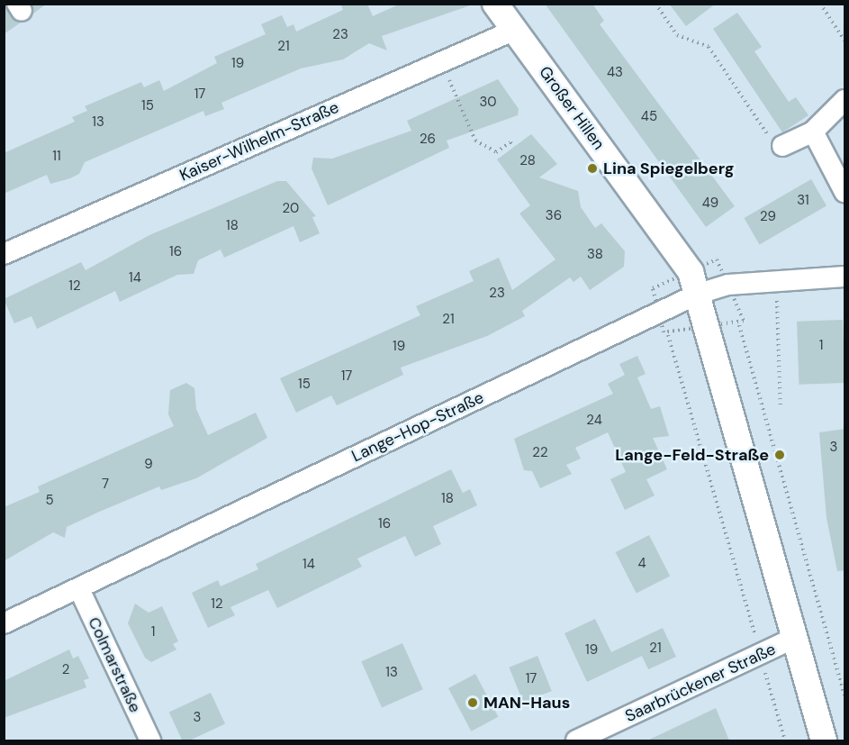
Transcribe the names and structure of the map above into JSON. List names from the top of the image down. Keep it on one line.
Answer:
{"streets":{"street":["Großer Hillen","Kaiser-Wilhelm-Straße","Lange-Hop-Straße","Colmarstraße","Saarbrückener Straße"]},"crossings":[["Großer Hillen","Kaiser-Wilhelm-Straße"],["Großer Hillen","Lange-Hop-Straße"],["Lange-Hop-Straße","Colmarstraße"]],"places":["Lina Spiegelberg","Lange-Feld-Straße","MAN-Haus"],"house_numbers":["23","21","19","43","17","30","15","45","13","26","11","28","31","49","20","36","29","18","16","38","14","12","23","21","1","19","17","15","24","3","22","9","7","18","5","16","4","14","12","1","21","19","2","13","17","3"]}
